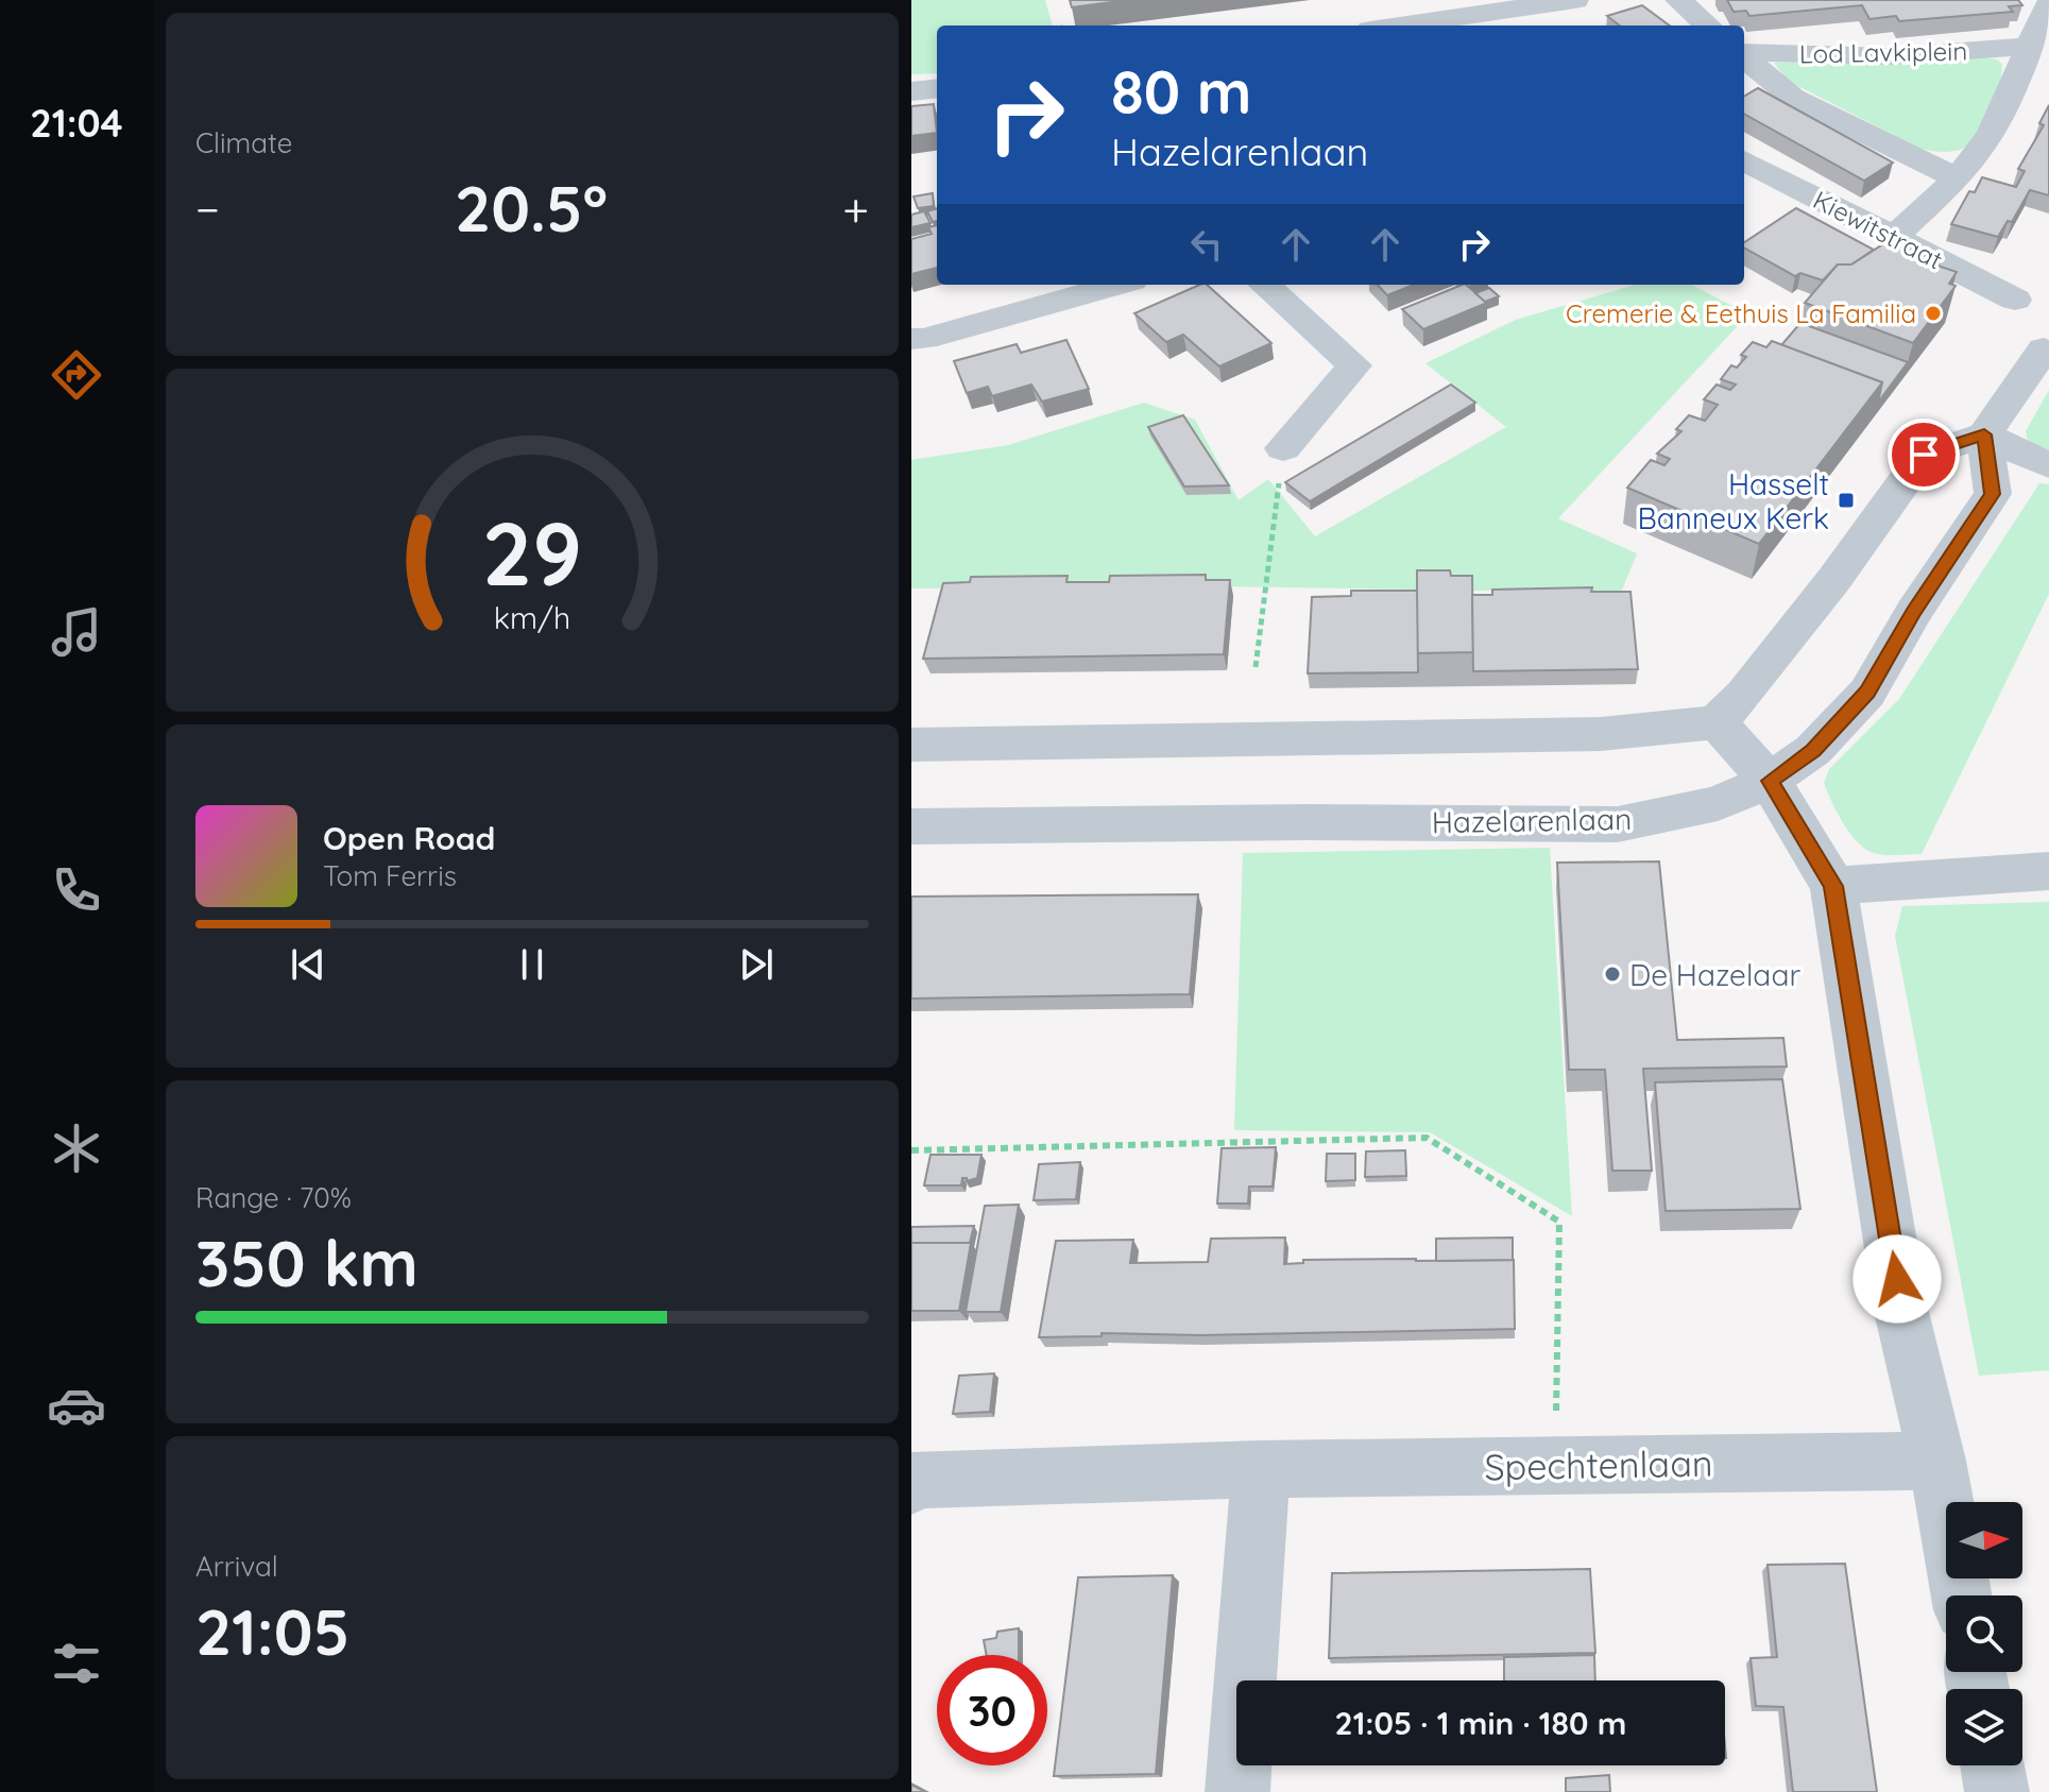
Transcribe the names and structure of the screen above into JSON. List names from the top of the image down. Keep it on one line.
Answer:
{"streets":{"street":["Lod Lavkiplein","Kiewitstraat","Hazelarenlaan","Spechtenlaan"]},"places":{"other":["Cremerie & Eethuis La Familia","De Hazelaar"],"transit":["Hasselt Banneux Kerk"]},"north":"right","page":{"tabs":"21:04","tile":["Climate",["Range · 70%","350 km"],["Arrival","21:05"]],"turn":["80 m","Hazelarenlaan"],"heat":["−","20.5°","+"],"song":["Open Road","Tom Ferris"],"limit":"30","trip":"21:05 · 1 min · 180 m","gauge":["29","km/h"]}}
